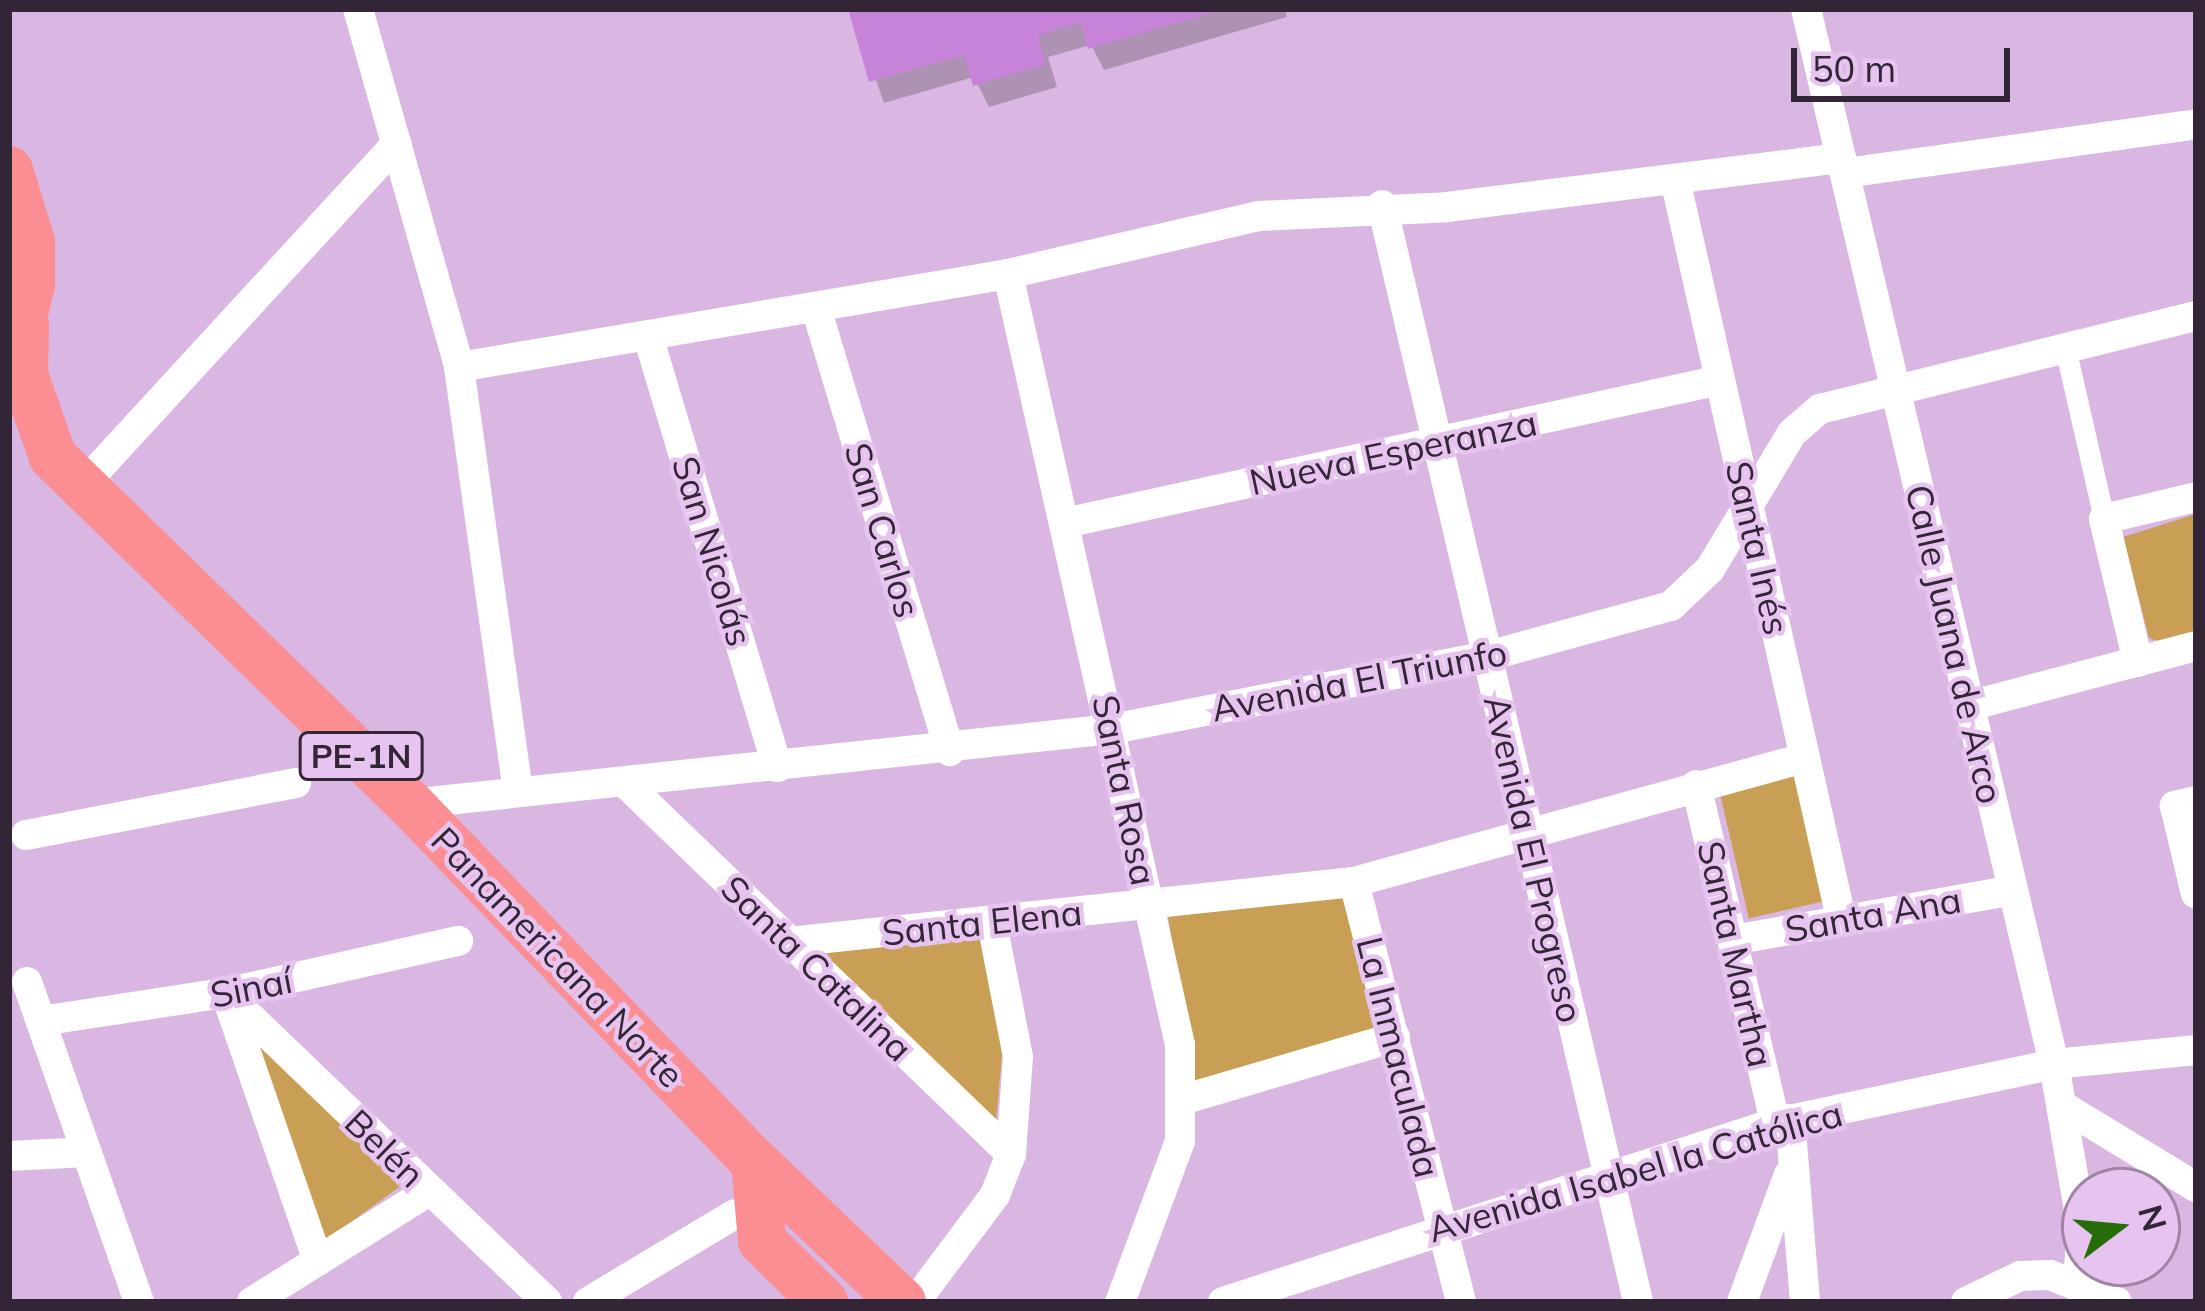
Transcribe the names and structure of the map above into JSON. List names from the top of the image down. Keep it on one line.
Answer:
{"streets":{"highway":["PE-1N","Panamericana Norte"],"street":["Nueva Esperanza","San Carlos","Santa Inés","San Nicolás","Calle Juana de Arco","Avenida El Triunfo","Santa Rosa","Avenida El Progreso","Santa Ana","Santa Elena","Santa Martha","Santa Catalina","Sinaí","La Inmaculada","Belén","Avenida Isabel la Católica"]},"crossings":[["Nueva Esperanza","Santa Inés"],["Nueva Esperanza","Santa Rosa"],["Nueva Esperanza","Avenida El Progreso"],["San Carlos","Avenida El Triunfo"],["Santa Inés","Avenida El Triunfo"],["Santa Inés","Santa Ana"],["Santa Inés","Santa Elena"],["San Nicolás","Avenida El Triunfo"],["Calle Juana de Arco","Avenida El Triunfo"],["Calle Juana de Arco","Santa Ana"],["Calle Juana de Arco","Avenida Isabel la Católica"],["Avenida El Triunfo","Santa Rosa"],["Avenida El Triunfo","Avenida El Progreso"],["Avenida El Triunfo","Panamericana Norte"],["Avenida El Triunfo","Santa Catalina"],["PE-1N","Panamericana Norte"],["Santa Rosa","Santa Elena"],["Avenida El Progreso","Santa Elena"],["Avenida El Progreso","Avenida Isabel la Católica"],["Santa Ana","Santa Martha"],["Santa Elena","Santa Martha"],["Santa Elena","Santa Catalina"],["Santa Elena","La Inmaculada"],["Santa Martha","Avenida Isabel la Católica"],["Sinaí","Belén"],["La Inmaculada","Avenida Isabel la Católica"]],"scale_bar":"50 m","north":"right"}
